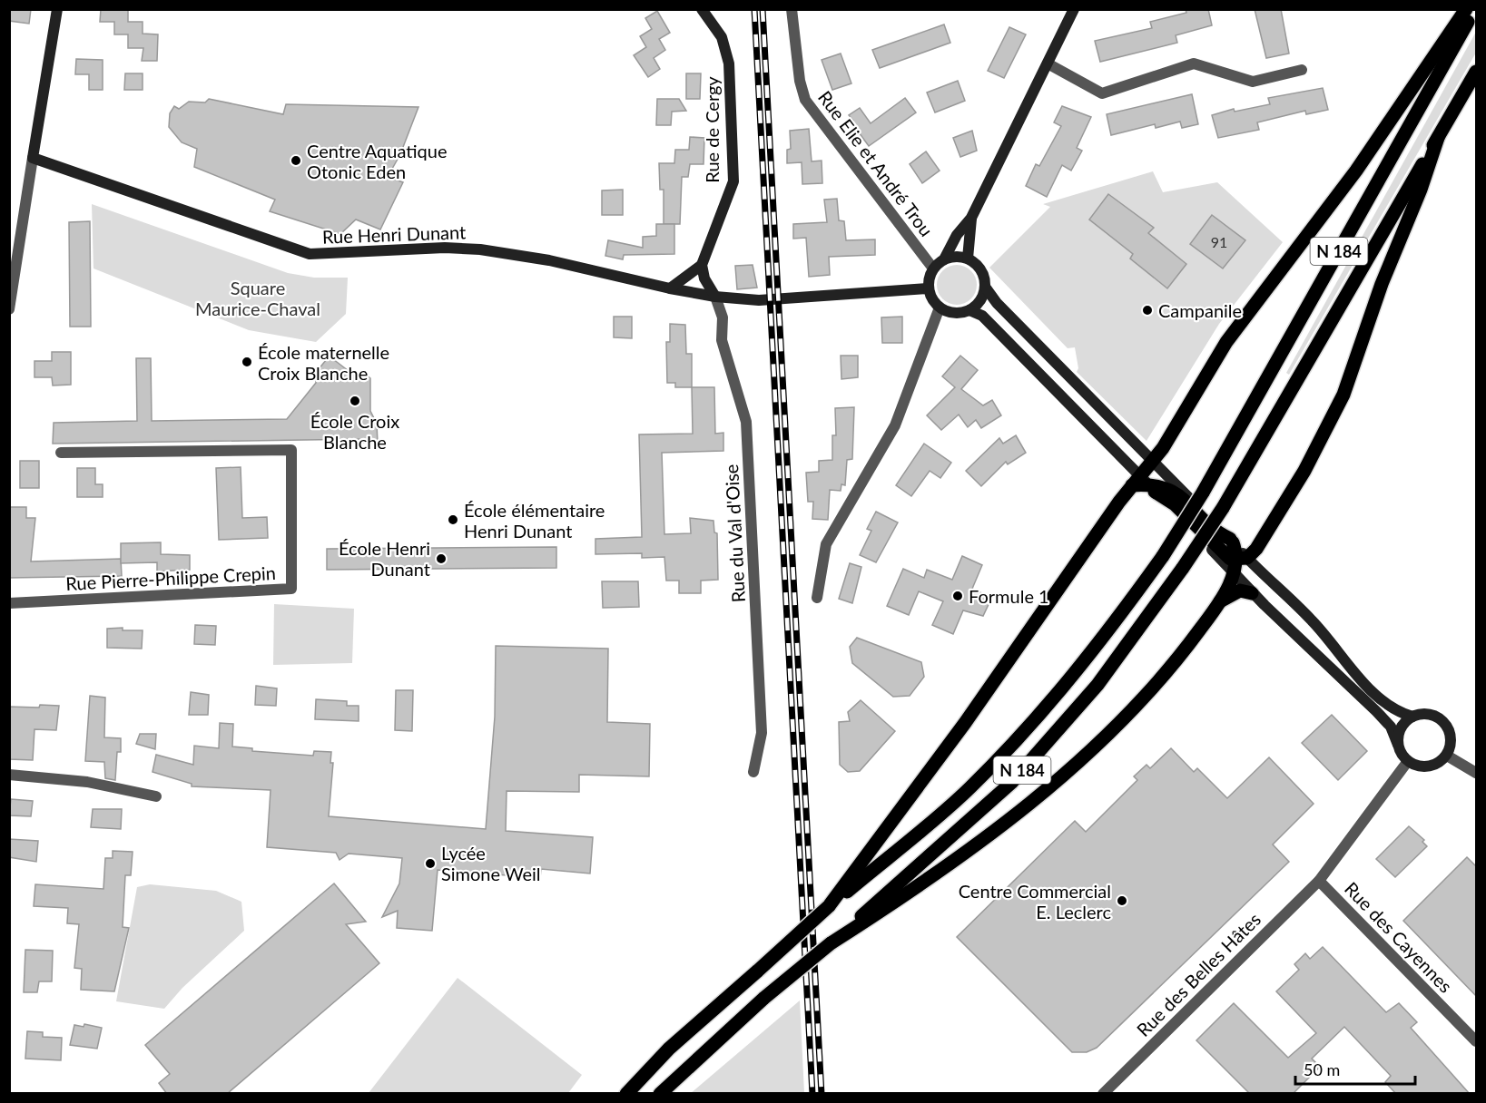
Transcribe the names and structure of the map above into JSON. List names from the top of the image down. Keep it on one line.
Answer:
{"streets":{"main road":["N 184"],"street":["Rue de Cergy","Rue Elie et André Trou","Rue Henri Dunant","Rue du Val d'Oise","Rue Pierre-Philippe Crepin","Rue des Cayennes","Rue des Belles Hâtes"]},"crossings":[["Rue Henri Dunant","Rue du Val d'Oise"],["Rue des Cayennes","Rue des Belles Hâtes"]],"parks":["Square Maurice-Chaval"],"places":["Centre Aquatique Otonic Eden","Campanile","École maternelle Croix Blanche","École Croix Blanche","École élémentaire Henri Dunant","École Henri Dunant","Formule 1","Lycée Simone Weil","Centre Commercial E. Leclerc"],"house_numbers":["91"],"scale_bar":"50 m"}
